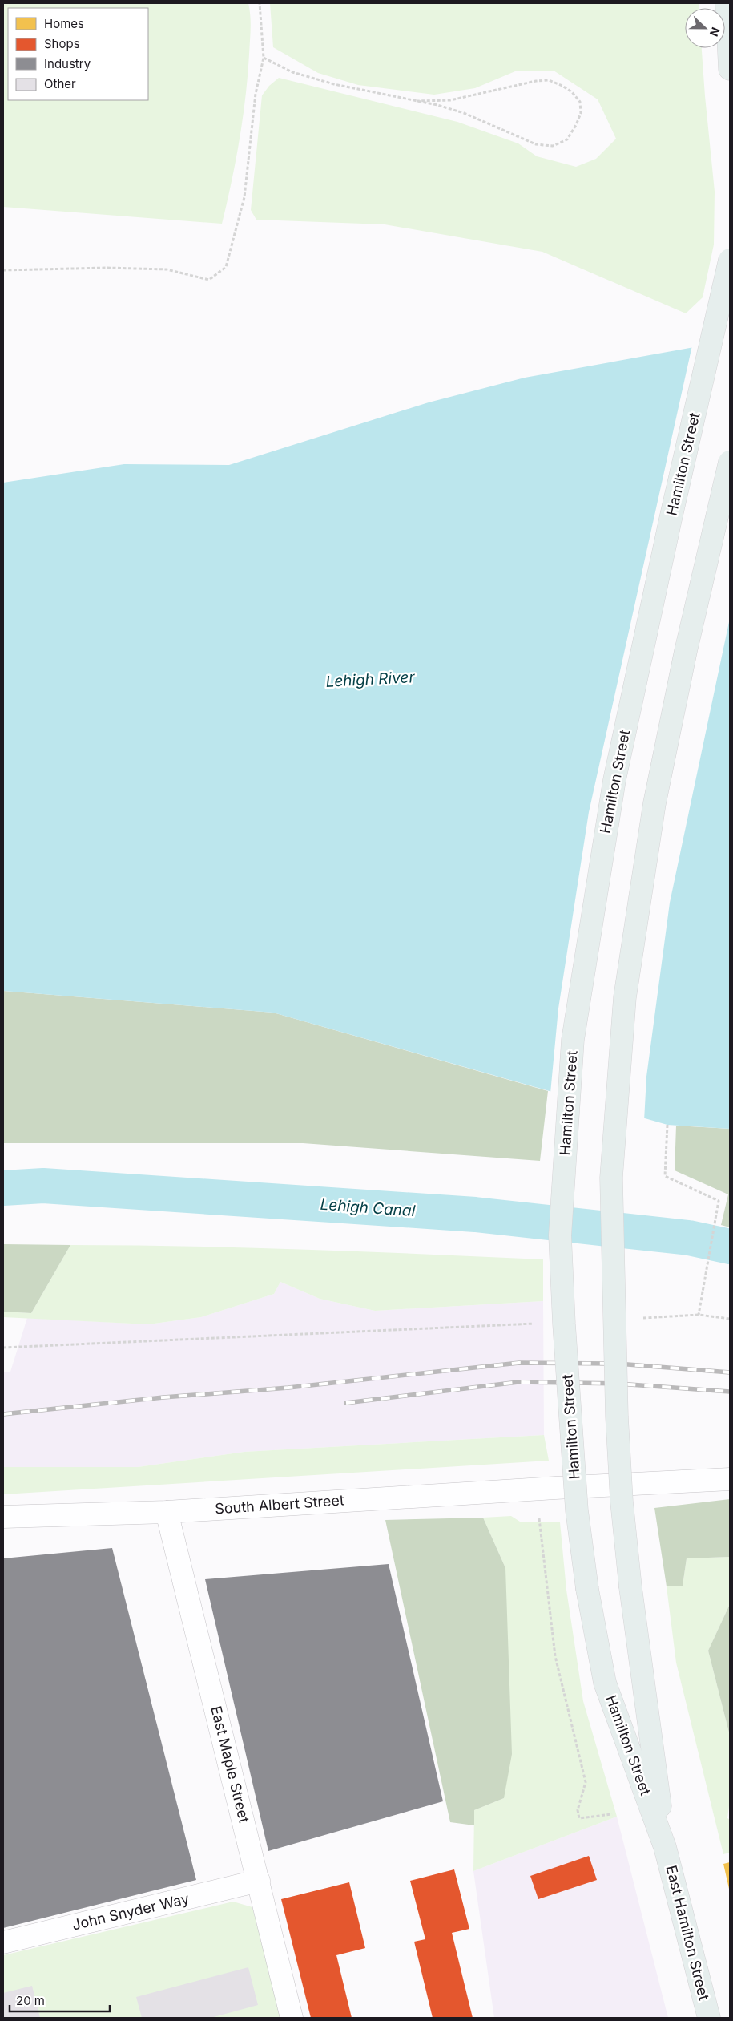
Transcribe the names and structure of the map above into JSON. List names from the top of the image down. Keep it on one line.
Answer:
{"streets":{"main road":["Hamilton Street","East Hamilton Street"],"street":["South Albert Street","East Maple Street","John Snyder Way"]},"crossings":[["Hamilton Street","East Hamilton Street"],["South Albert Street","East Maple Street"],["East Maple Street","John Snyder Way"]],"water":["Lehigh River","Lehigh Canal"],"legend":["Homes","Shops","Industry","Other"],"scale_bar":"20 m","north":"right"}
